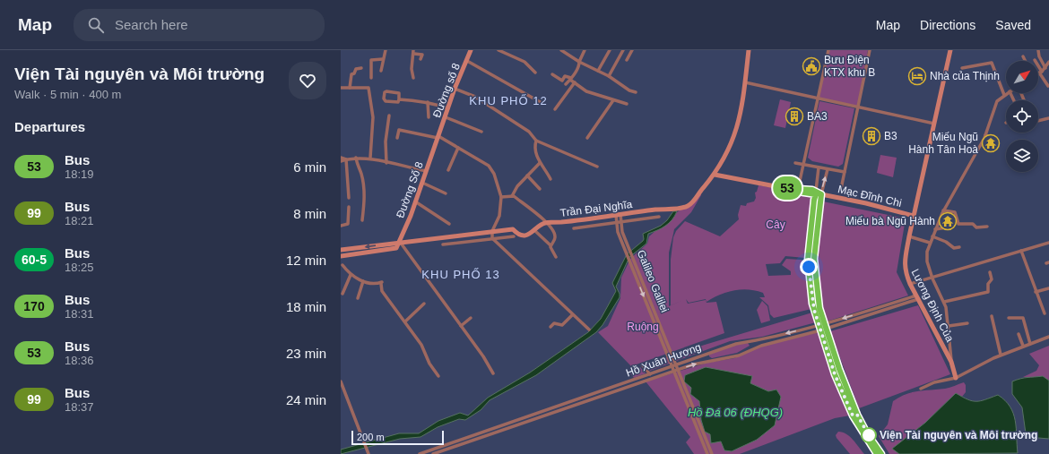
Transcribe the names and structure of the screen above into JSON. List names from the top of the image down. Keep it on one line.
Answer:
{"streets":{"street":["Đường số 8","Đường Số 8","Mạc Đĩnh Chi","Trần Đại Nghĩa","Galileo Galilei","Lương Định Của","Hồ Xuân Hương"]},"crossings":[["Đường số 8","Đường Số 8"],["Đường Số 8","Trần Đại Nghĩa"],["Mạc Đĩnh Chi","Trần Đại Nghĩa"],["Mạc Đĩnh Chi","Lương Định Của"],["Trần Đại Nghĩa","Galileo Galilei"],["Galileo Galilei","Hồ Xuân Hương"],["Lương Định Của","Hồ Xuân Hương"]],"districts":["KHU PHỐ 12","KHU PHỐ 13"],"water":["Hồ Đá 06 (ĐHQG)"],"parks":["Cây","Ruộng"],"places":{"public building":["Bưu Điện KTX khu B"],"hotel":["Nhà của Thịnh"],"building":["BA3","B3"],"temple":["Miếu Ngũ Hành Tân Hoà","Miếu bà Ngũ Hành"],"other":["Viện Tài nguyên và Môi trường"]},"lines":["bus line 53"],"scale_bar":"200 m","north":"top right","page":{"header":"Map","search":"Search here","nav":["Map","Directions","Saved"],"heading":[["Viện Tài nguyên và Môi trường","Walk · 5 min · 400 m"],"Departures"],"on_map":"53","list":[{"mark":"53","name":"Bus","note":"18:19","value":"6 min"},{"mark":"99","name":"Bus","note":"18:21","value":"8 min"},{"mark":"60-5","name":"Bus","note":"18:25","value":"12 min"},{"mark":"170","name":"Bus","note":"18:31","value":"18 min"},{"mark":"53","name":"Bus","note":"18:36","value":"23 min"},{"mark":"99","name":"Bus","note":"18:37","value":"24 min"}],"scale":"200 m"}}
